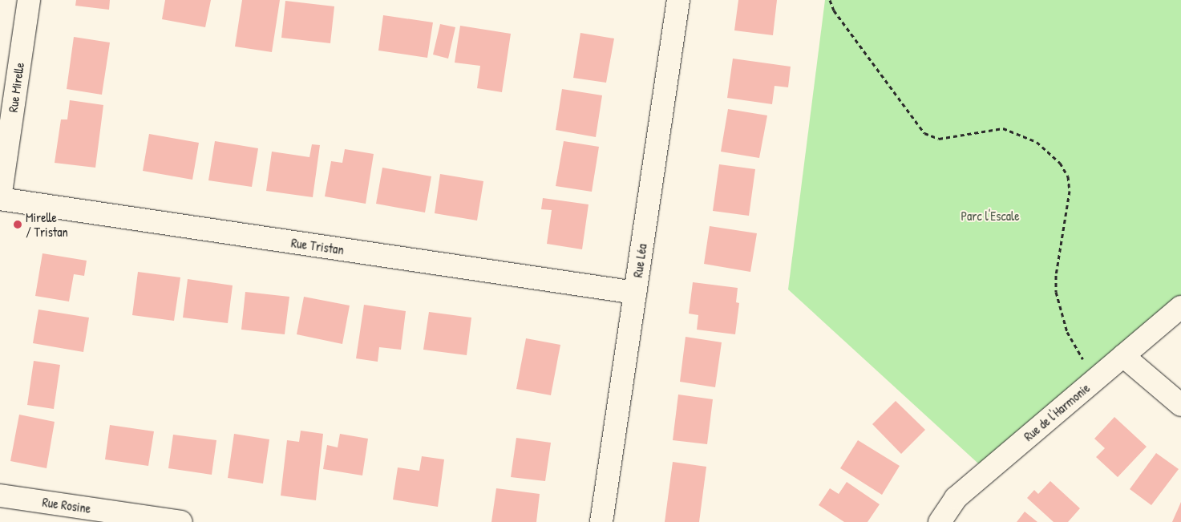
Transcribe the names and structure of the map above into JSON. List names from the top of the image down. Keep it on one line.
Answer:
{"streets":{"street":["Rue Mirelle","Rue Tristan","Rue Léa","Rue de l'Harmonie","Rue Rosine"]},"crossings":[["Rue Mirelle","Rue Tristan"],["Rue Tristan","Rue Léa"]],"parks":["Parc l'Escale"],"places":["Mirelle / Tristan"]}
